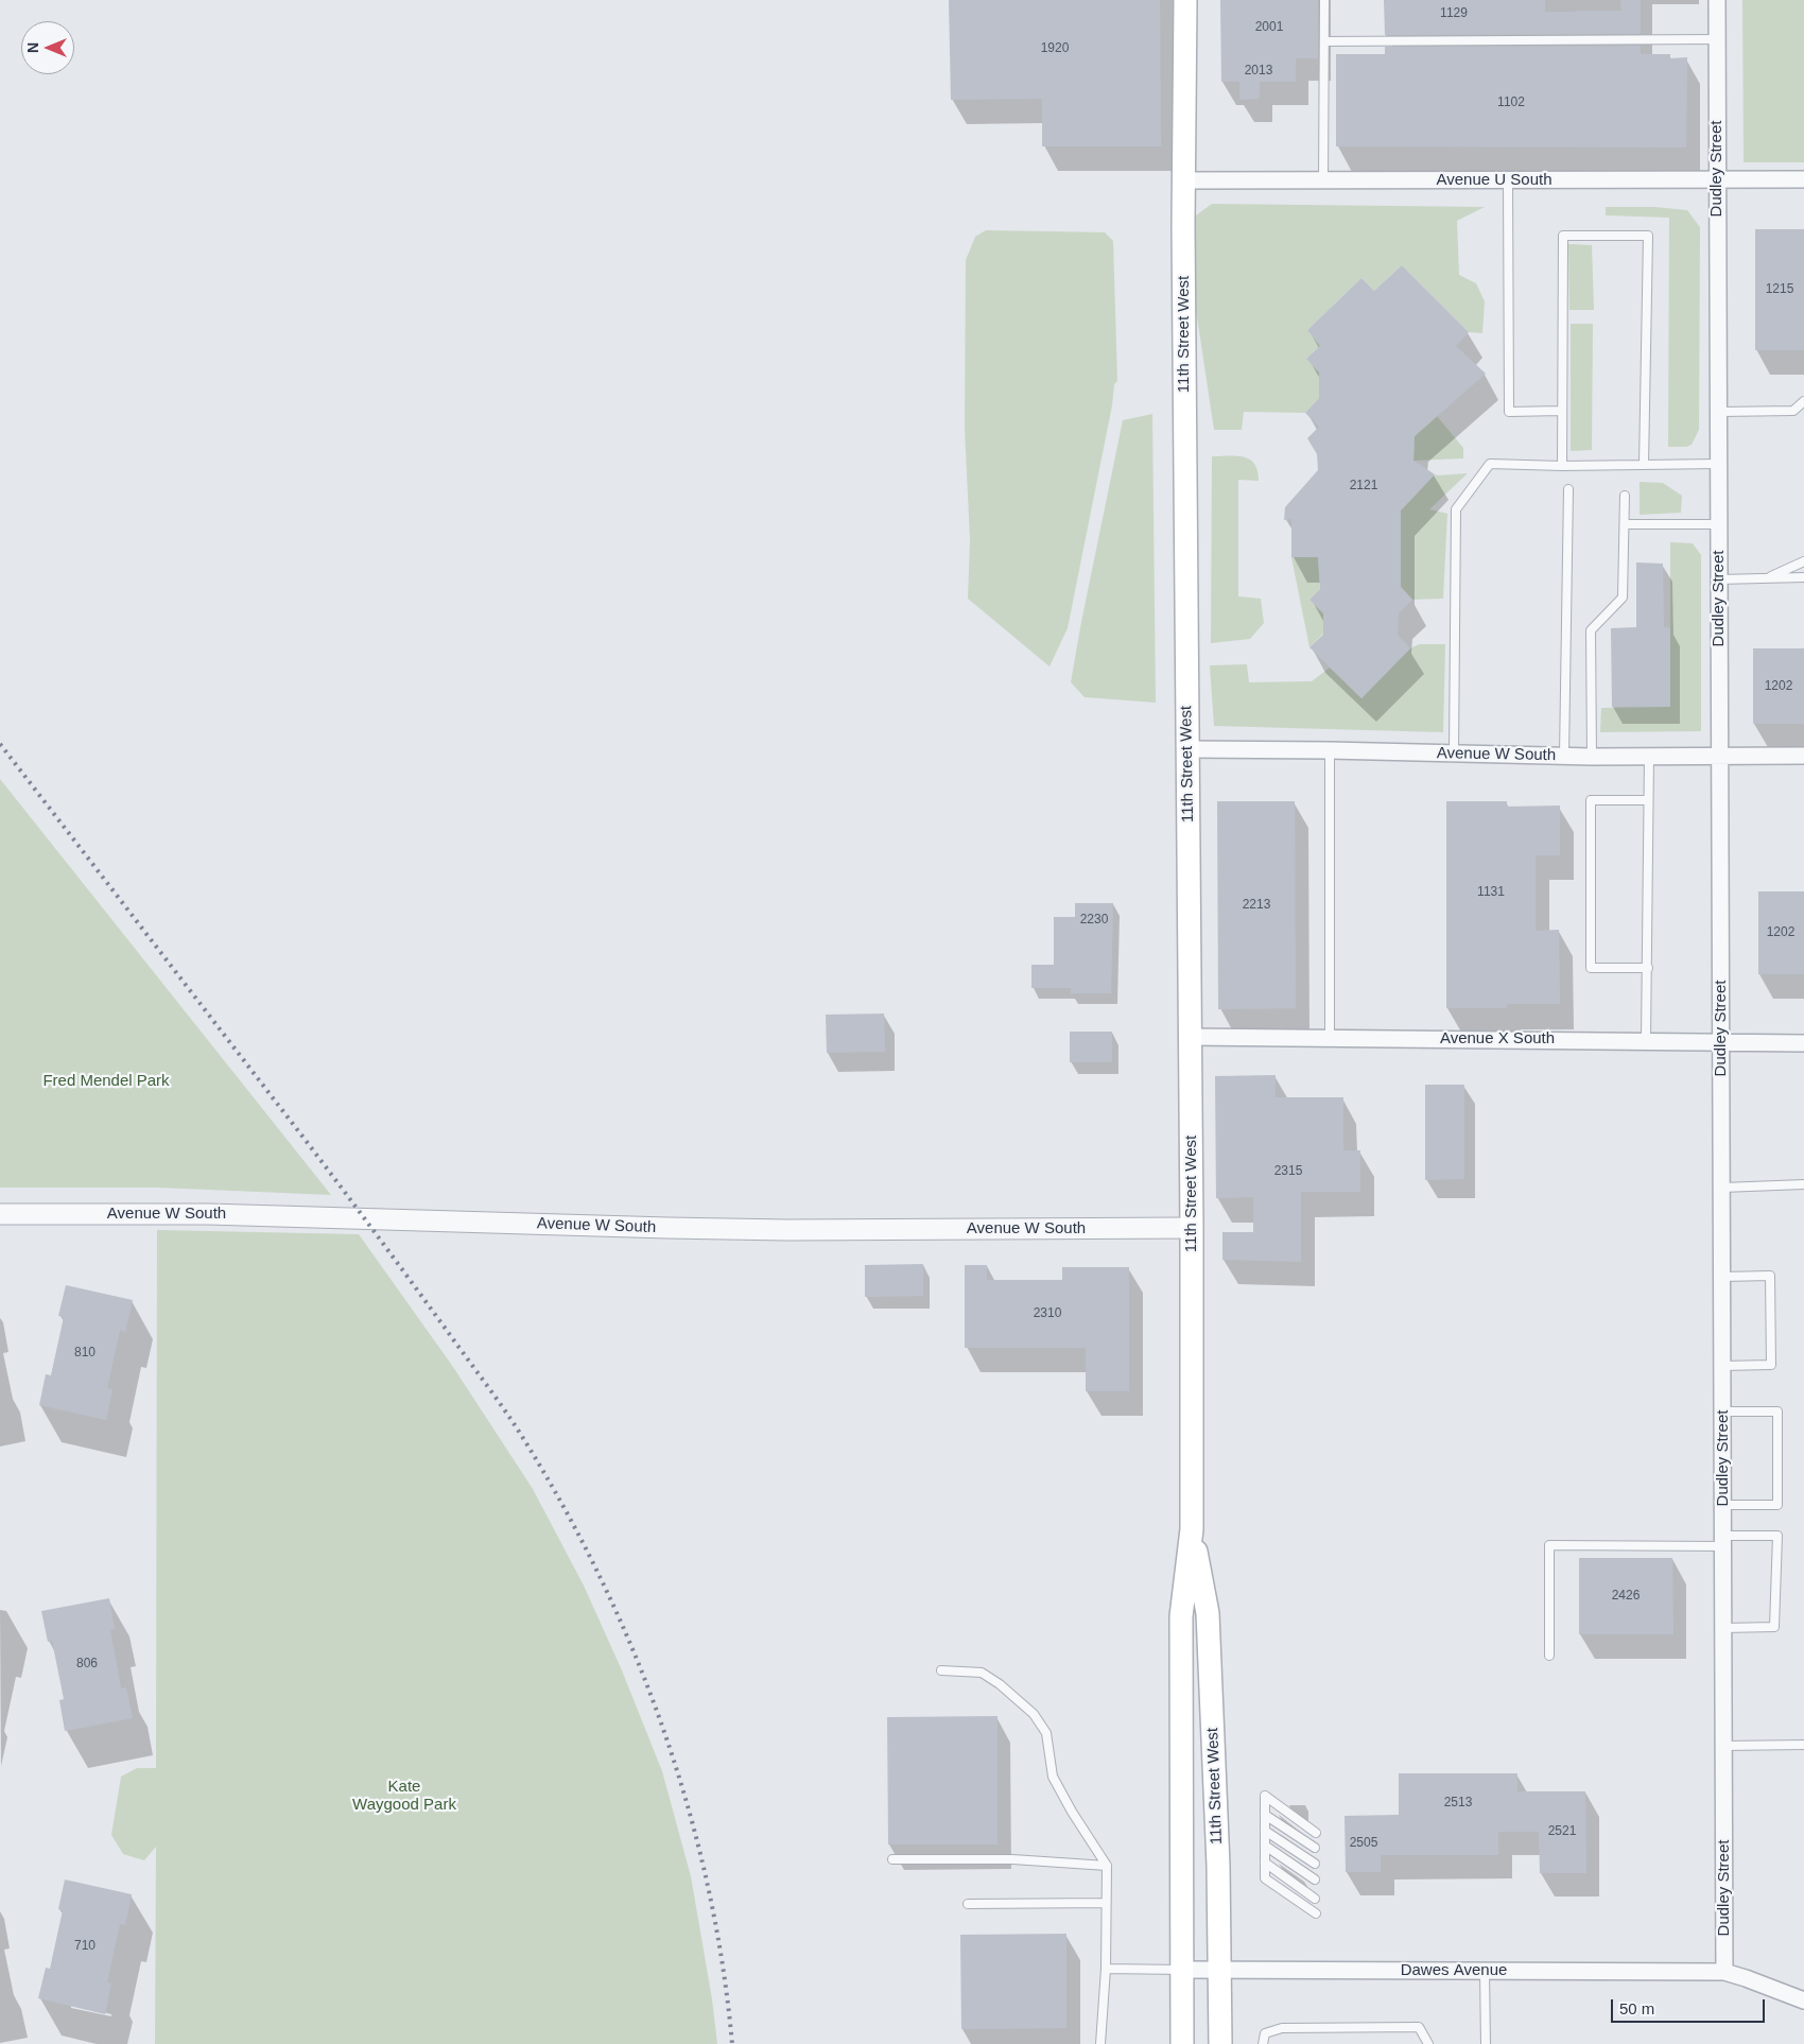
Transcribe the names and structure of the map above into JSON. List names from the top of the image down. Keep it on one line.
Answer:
{"streets":{"main road":["11th Street West"],"street":["Dudley Street","Avenue U South","Avenue W South","Avenue X South","Dawes Avenue"]},"crossings":[["Dudley Street","Avenue U South"],["Dudley Street","Avenue W South"],["Dudley Street","Avenue X South"],["Dudley Street","Dawes Avenue"],["Avenue U South","11th Street West"],["11th Street West","Avenue W South"],["11th Street West","Avenue X South"],["11th Street West","Dawes Avenue"]],"parks":["Fred Mendel Park","Kate Waygood Park"],"house_numbers":["1129","2001","1920","2013","1102","1215","2121","1202","1131","2213","2230","1202","2315","2310","810","2426","806","2513","2521","2505","710"],"scale_bar":"50 m","north":"left"}
